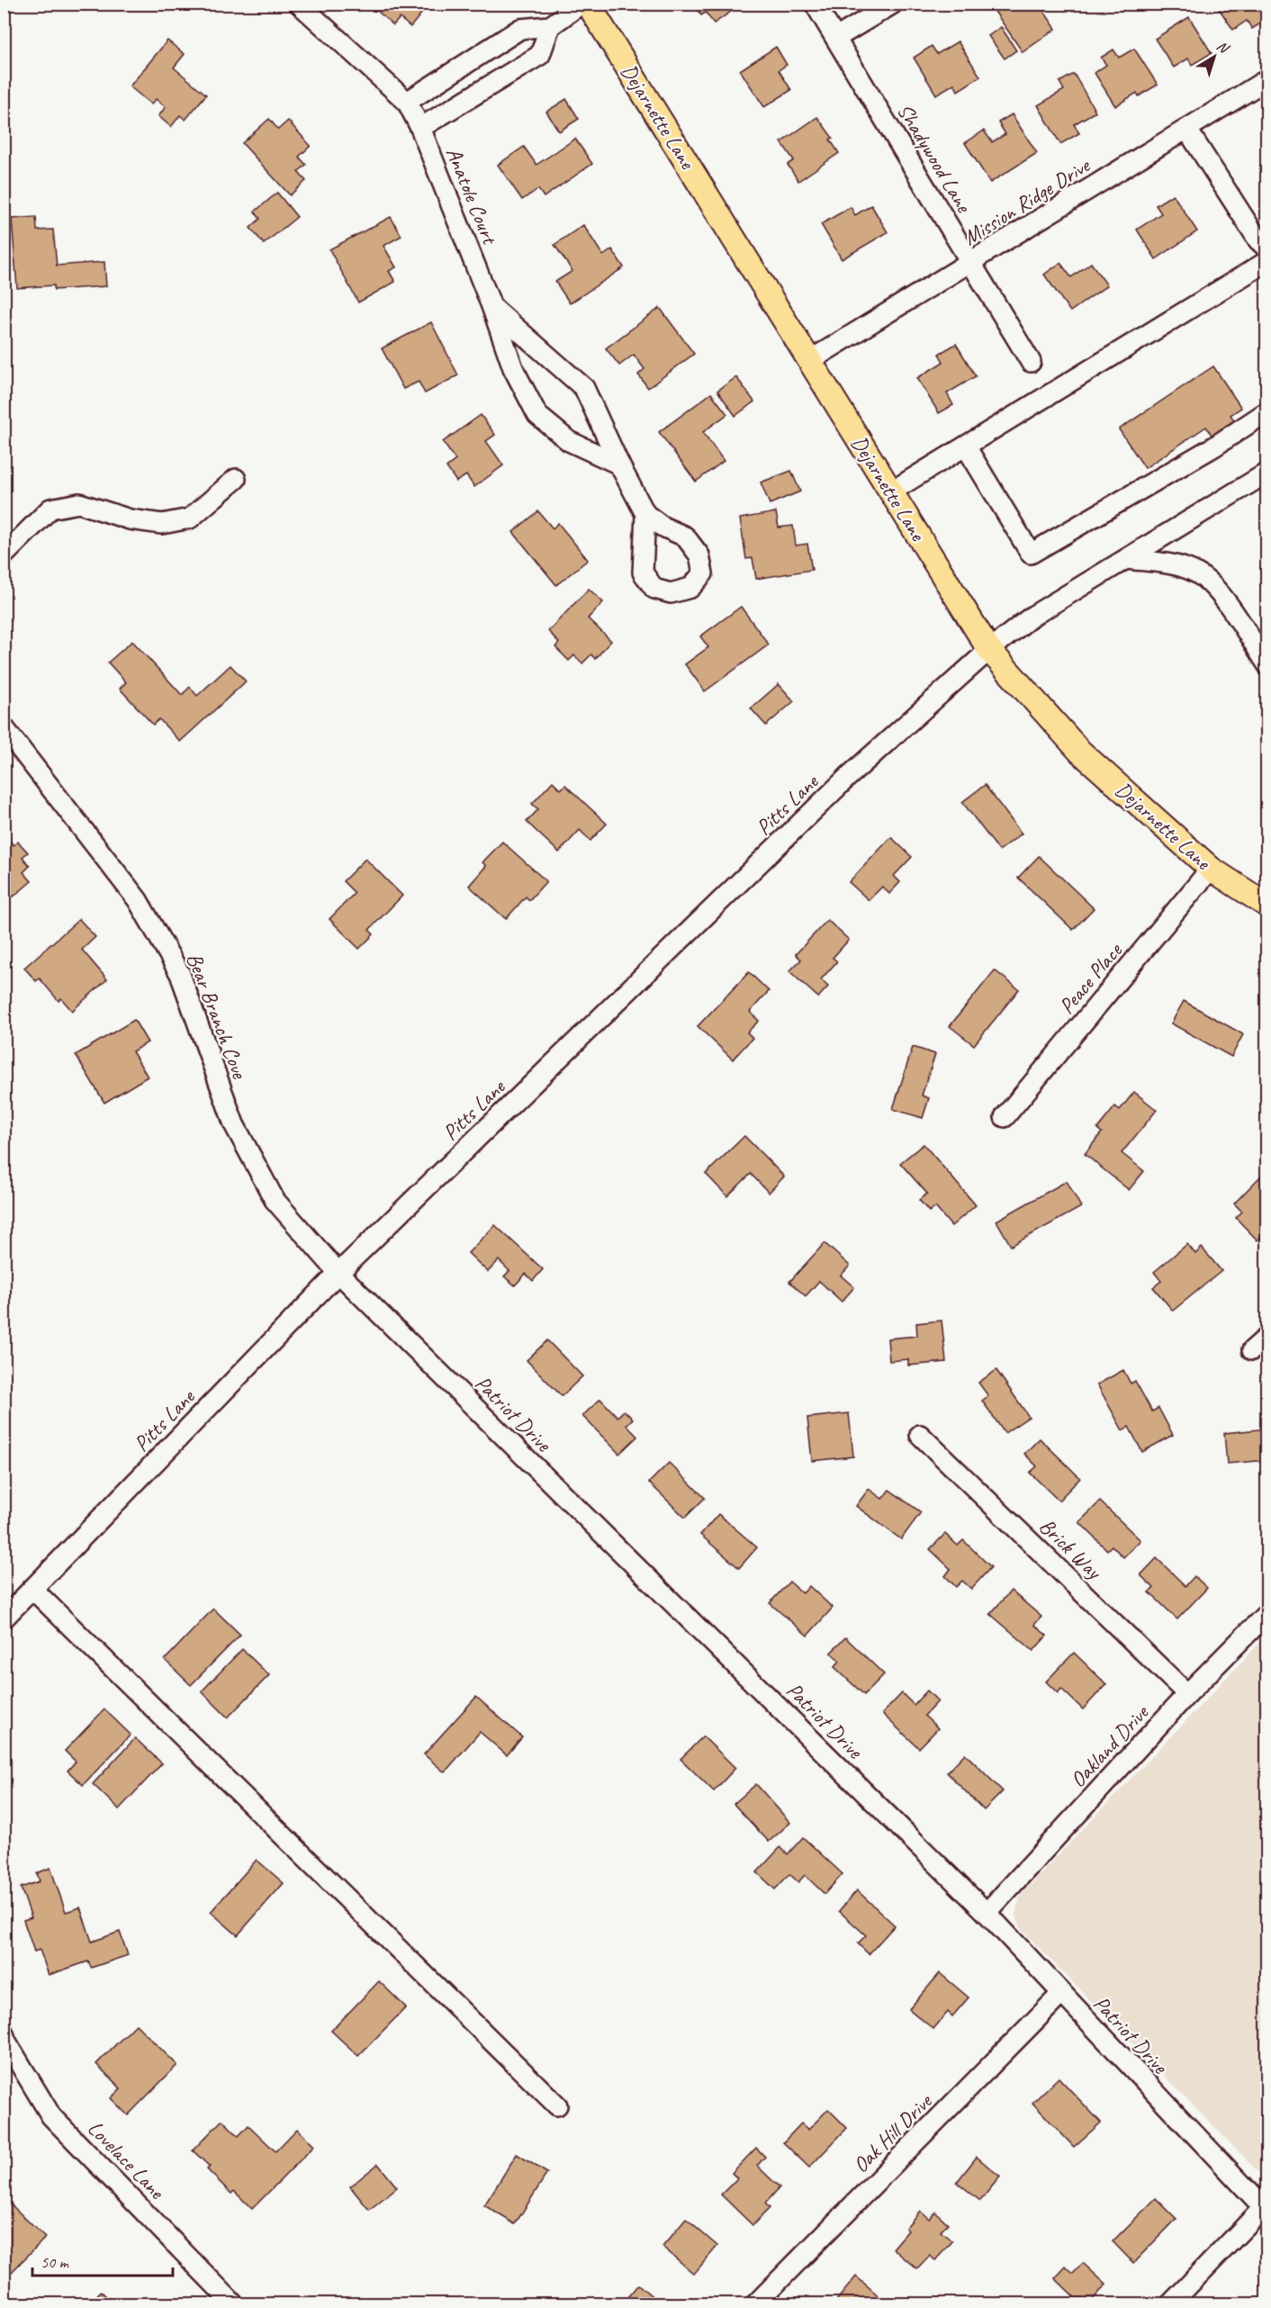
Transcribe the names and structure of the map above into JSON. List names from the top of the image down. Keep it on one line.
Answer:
{"streets":{"main road":["Dejarnette Lane"],"street":["Shadywood Lane","Anatole Court","Mission Ridge Drive","Pitts Lane","Peace Place","Bear Branch Cove","Patriot Drive","Brick Way","Oakland Drive","Oak Hill Drive","Lovelace Lane"]},"crossings":[["Dejarnette Lane","Mission Ridge Drive"],["Dejarnette Lane","Pitts Lane"],["Dejarnette Lane","Peace Place"],["Shadywood Lane","Mission Ridge Drive"],["Pitts Lane","Bear Branch Cove"],["Pitts Lane","Patriot Drive"],["Bear Branch Cove","Patriot Drive"],["Patriot Drive","Oakland Drive"],["Patriot Drive","Oak Hill Drive"],["Brick Way","Oakland Drive"]],"scale_bar":"50 m","north":"top right"}
